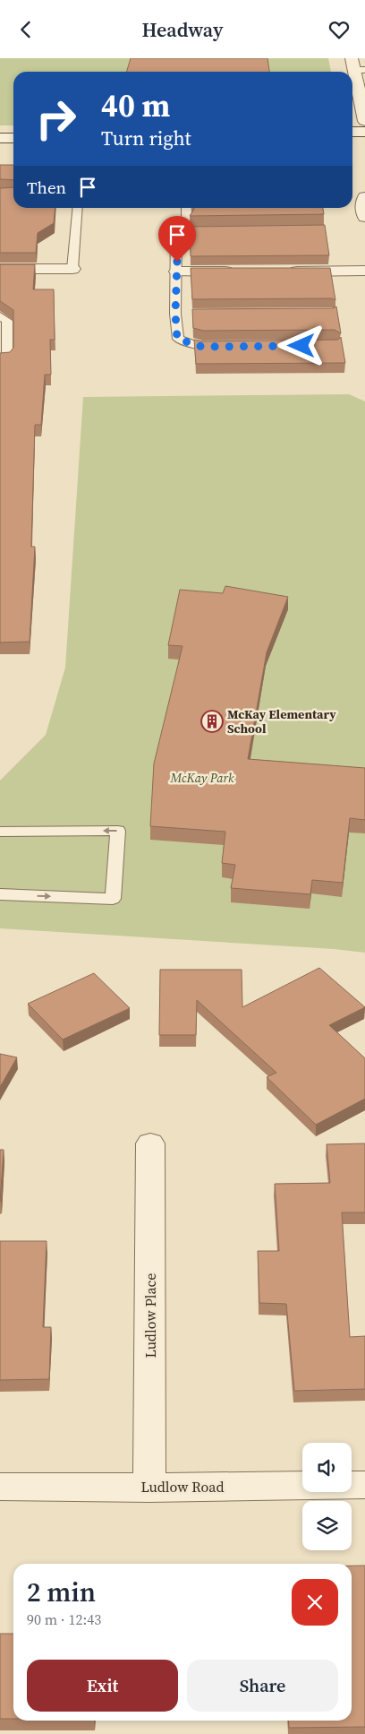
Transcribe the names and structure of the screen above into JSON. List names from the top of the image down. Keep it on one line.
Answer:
{"streets":{"street":["Ludlow Place","Ludlow Road"]},"crossings":[["Ludlow Place","Ludlow Road"]],"parks":["McKay Park"],"places":{"building":["McKay Elementary School"]},"page":{"header":"Headway","turn":["40 m","Turn right"],"then":"Then","heading":["2 min","90 m · 12:43"],"buttons":["Exit","Share"]}}
